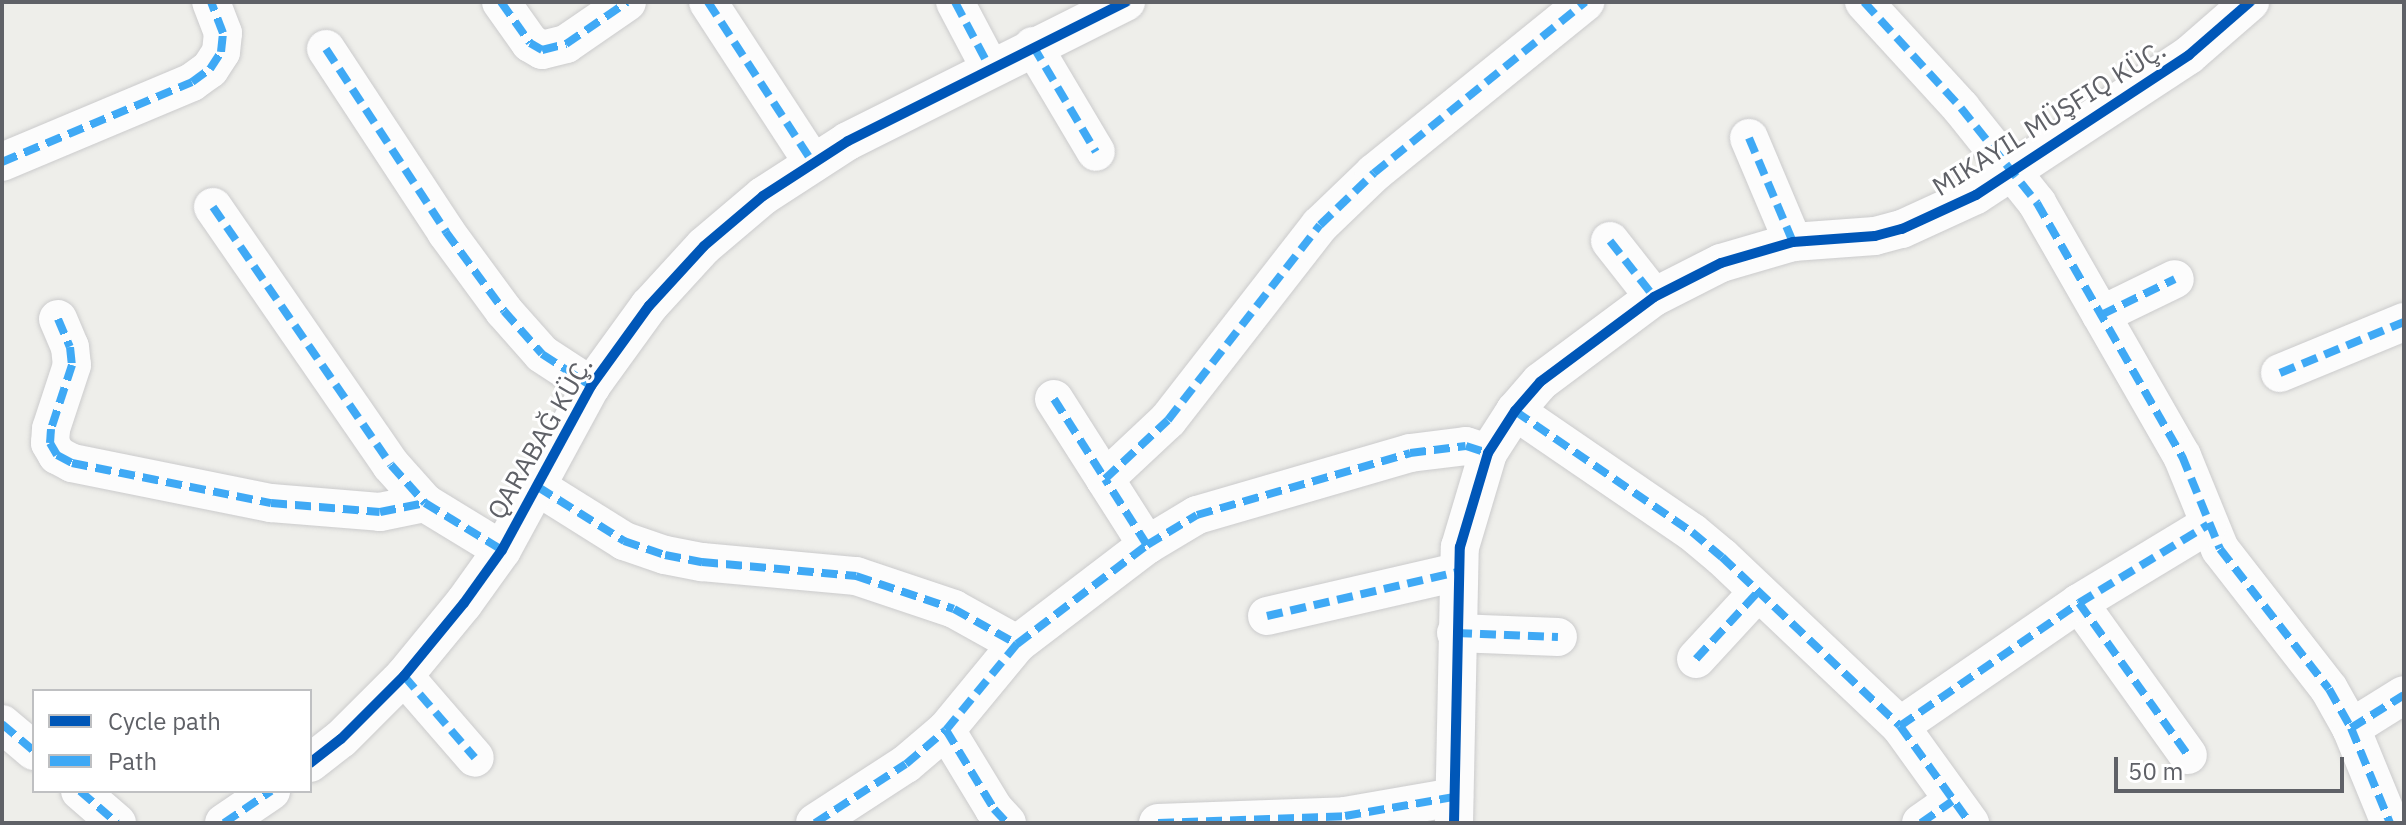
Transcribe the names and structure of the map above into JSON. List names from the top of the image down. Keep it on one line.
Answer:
{"streets":{"street":["QARABAĞ KÜÇ."],"cycle path":["MIKAYIL MÜŞFIQ KÜÇ."]},"legend":["Cycle path","Path"],"scale_bar":"50 m"}
